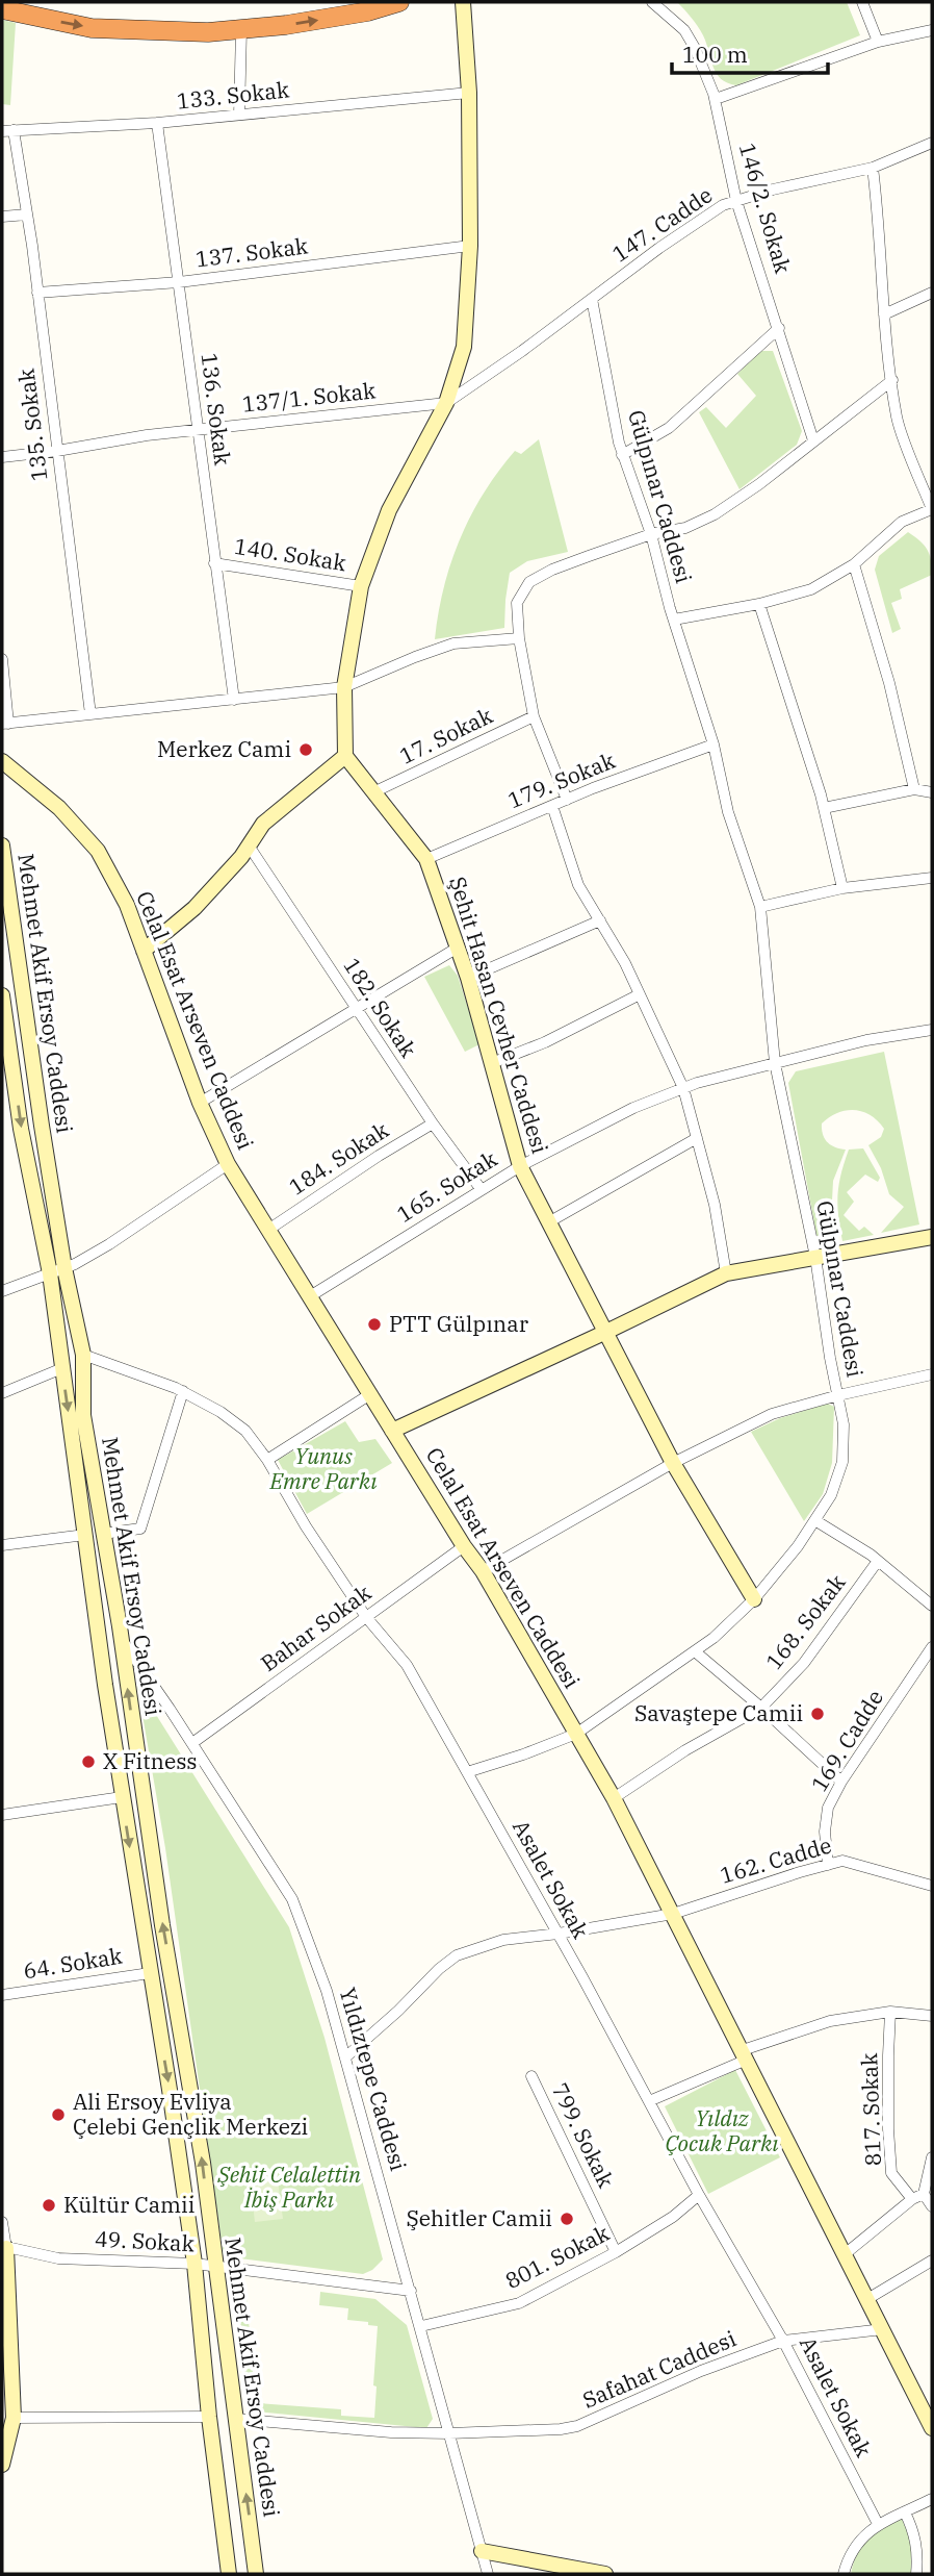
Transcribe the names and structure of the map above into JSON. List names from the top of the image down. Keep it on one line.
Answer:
{"streets":{"main road":["Mehmet Akif Ersoy Caddesi","Şehit Hasan Cevher Caddesi","Celal Esat Arseven Caddesi"],"street":["133. Sokak","146/2. Sokak","147. Cadde","137. Sokak","137/1. Sokak","136. Sokak","135. Sokak","Gülpınar Caddesi","140. Sokak","17. Sokak","179. Sokak","182. Sokak","184. Sokak","165. Sokak","168. Sokak","Bahar Sokak","169. Cadde","162. Cadde","Asalet Sokak","64. Sokak","Yıldıztepe Caddesi","817. Sokak","799. Sokak","49. Sokak","801. Sokak","Safahat Caddesi"]},"crossings":[["133. Sokak","136. Sokak"],["133. Sokak","135. Sokak"],["146/2. Sokak","147. Cadde"],["147. Cadde","137/1. Sokak"],["147. Cadde","Gülpınar Caddesi"],["137. Sokak","136. Sokak"],["137. Sokak","135. Sokak"],["137/1. Sokak","136. Sokak"],["137/1. Sokak","135. Sokak"],["136. Sokak","140. Sokak"],["Gülpınar Caddesi","179. Sokak"],["Gülpınar Caddesi","Şehit Hasan Cevher Caddesi"],["Gülpınar Caddesi","Celal Esat Arseven Caddesi"],["Gülpınar Caddesi","165. Sokak"],["Gülpınar Caddesi","Asalet Sokak"],["17. Sokak","Şehit Hasan Cevher Caddesi"],["179. Sokak","Şehit Hasan Cevher Caddesi"],["Mehmet Akif Ersoy Caddesi","Asalet Sokak"],["Mehmet Akif Ersoy Caddesi","64. Sokak"],["Mehmet Akif Ersoy Caddesi","Yıldıztepe Caddesi"],["Mehmet Akif Ersoy Caddesi","49. Sokak"],["Mehmet Akif Ersoy Caddesi","Safahat Caddesi"],["182. Sokak","184. Sokak"],["182. Sokak","165. Sokak"],["Şehit Hasan Cevher Caddesi","165. Sokak"],["Celal Esat Arseven Caddesi","184. Sokak"],["Celal Esat Arseven Caddesi","165. Sokak"],["Celal Esat Arseven Caddesi","168. Sokak"],["Celal Esat Arseven Caddesi","Bahar Sokak"],["Celal Esat Arseven Caddesi","162. Cadde"],["Celal Esat Arseven Caddesi","Safahat Caddesi"],["Bahar Sokak","Asalet Sokak"],["Bahar Sokak","Yıldıztepe Caddesi"],["169. Cadde","162. Cadde"],["162. Cadde","Asalet Sokak"],["162. Cadde","Yıldıztepe Caddesi"],["Asalet Sokak","801. Sokak"],["Asalet Sokak","Safahat Caddesi"],["Yıldıztepe Caddesi","49. Sokak"],["Yıldıztepe Caddesi","801. Sokak"],["Yıldıztepe Caddesi","Safahat Caddesi"],["799. Sokak","801. Sokak"]],"parks":["Yunus Emre Parkı","Yıldız Çocuk Parkı","Şehit Celalettin İbiş Parkı"],"places":["Merkez Cami","PTT Gülpınar","Savaştepe Camii","X Fitness","Ali Ersoy Evliya Çelebi Gençlik Merkezi","Kültür Camii","Şehitler Camii"],"scale_bar":"100 m"}
